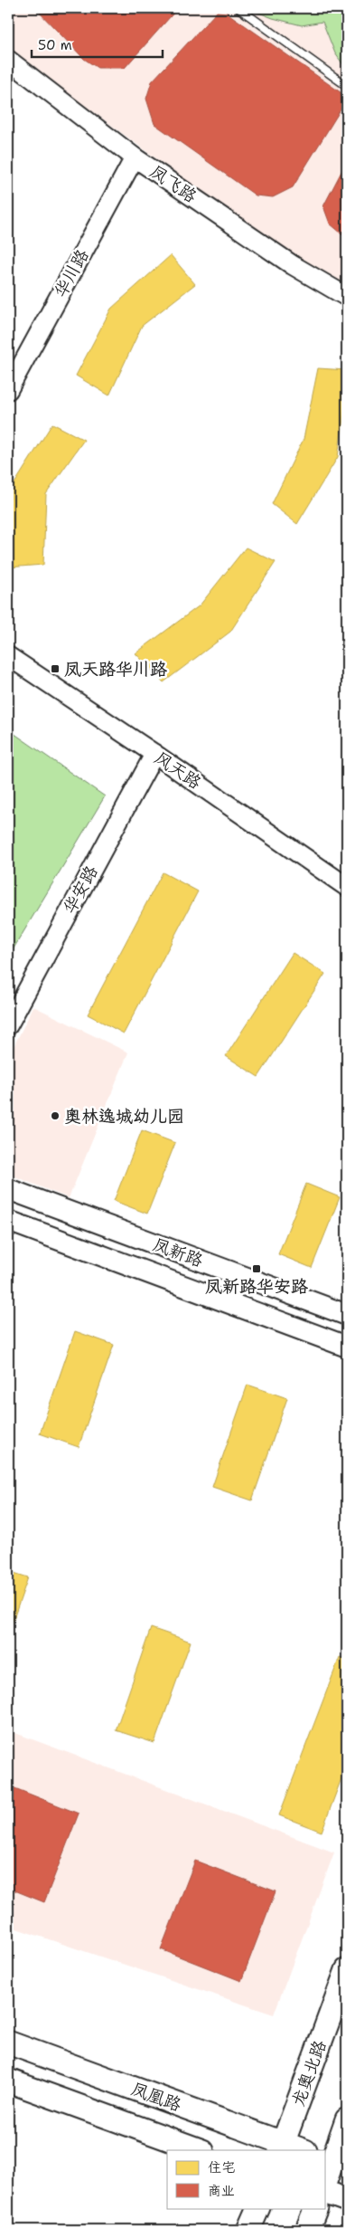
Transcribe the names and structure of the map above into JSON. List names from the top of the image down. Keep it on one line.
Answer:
{"streets":{"main road":["凤新路","龙奥北路","凤凰路"],"street":["凤飞路","华川路","风天路","华安路"]},"crossings":[["凤飞路","华川路"],["风天路","华安路"],["龙奥北路","凤凰路"]],"places":{"transit":["凤天路华川路","凤新路华安路"],"other":["奥林逸城幼儿园"]},"legend":["住宅","商业"],"scale_bar":"50 m"}
